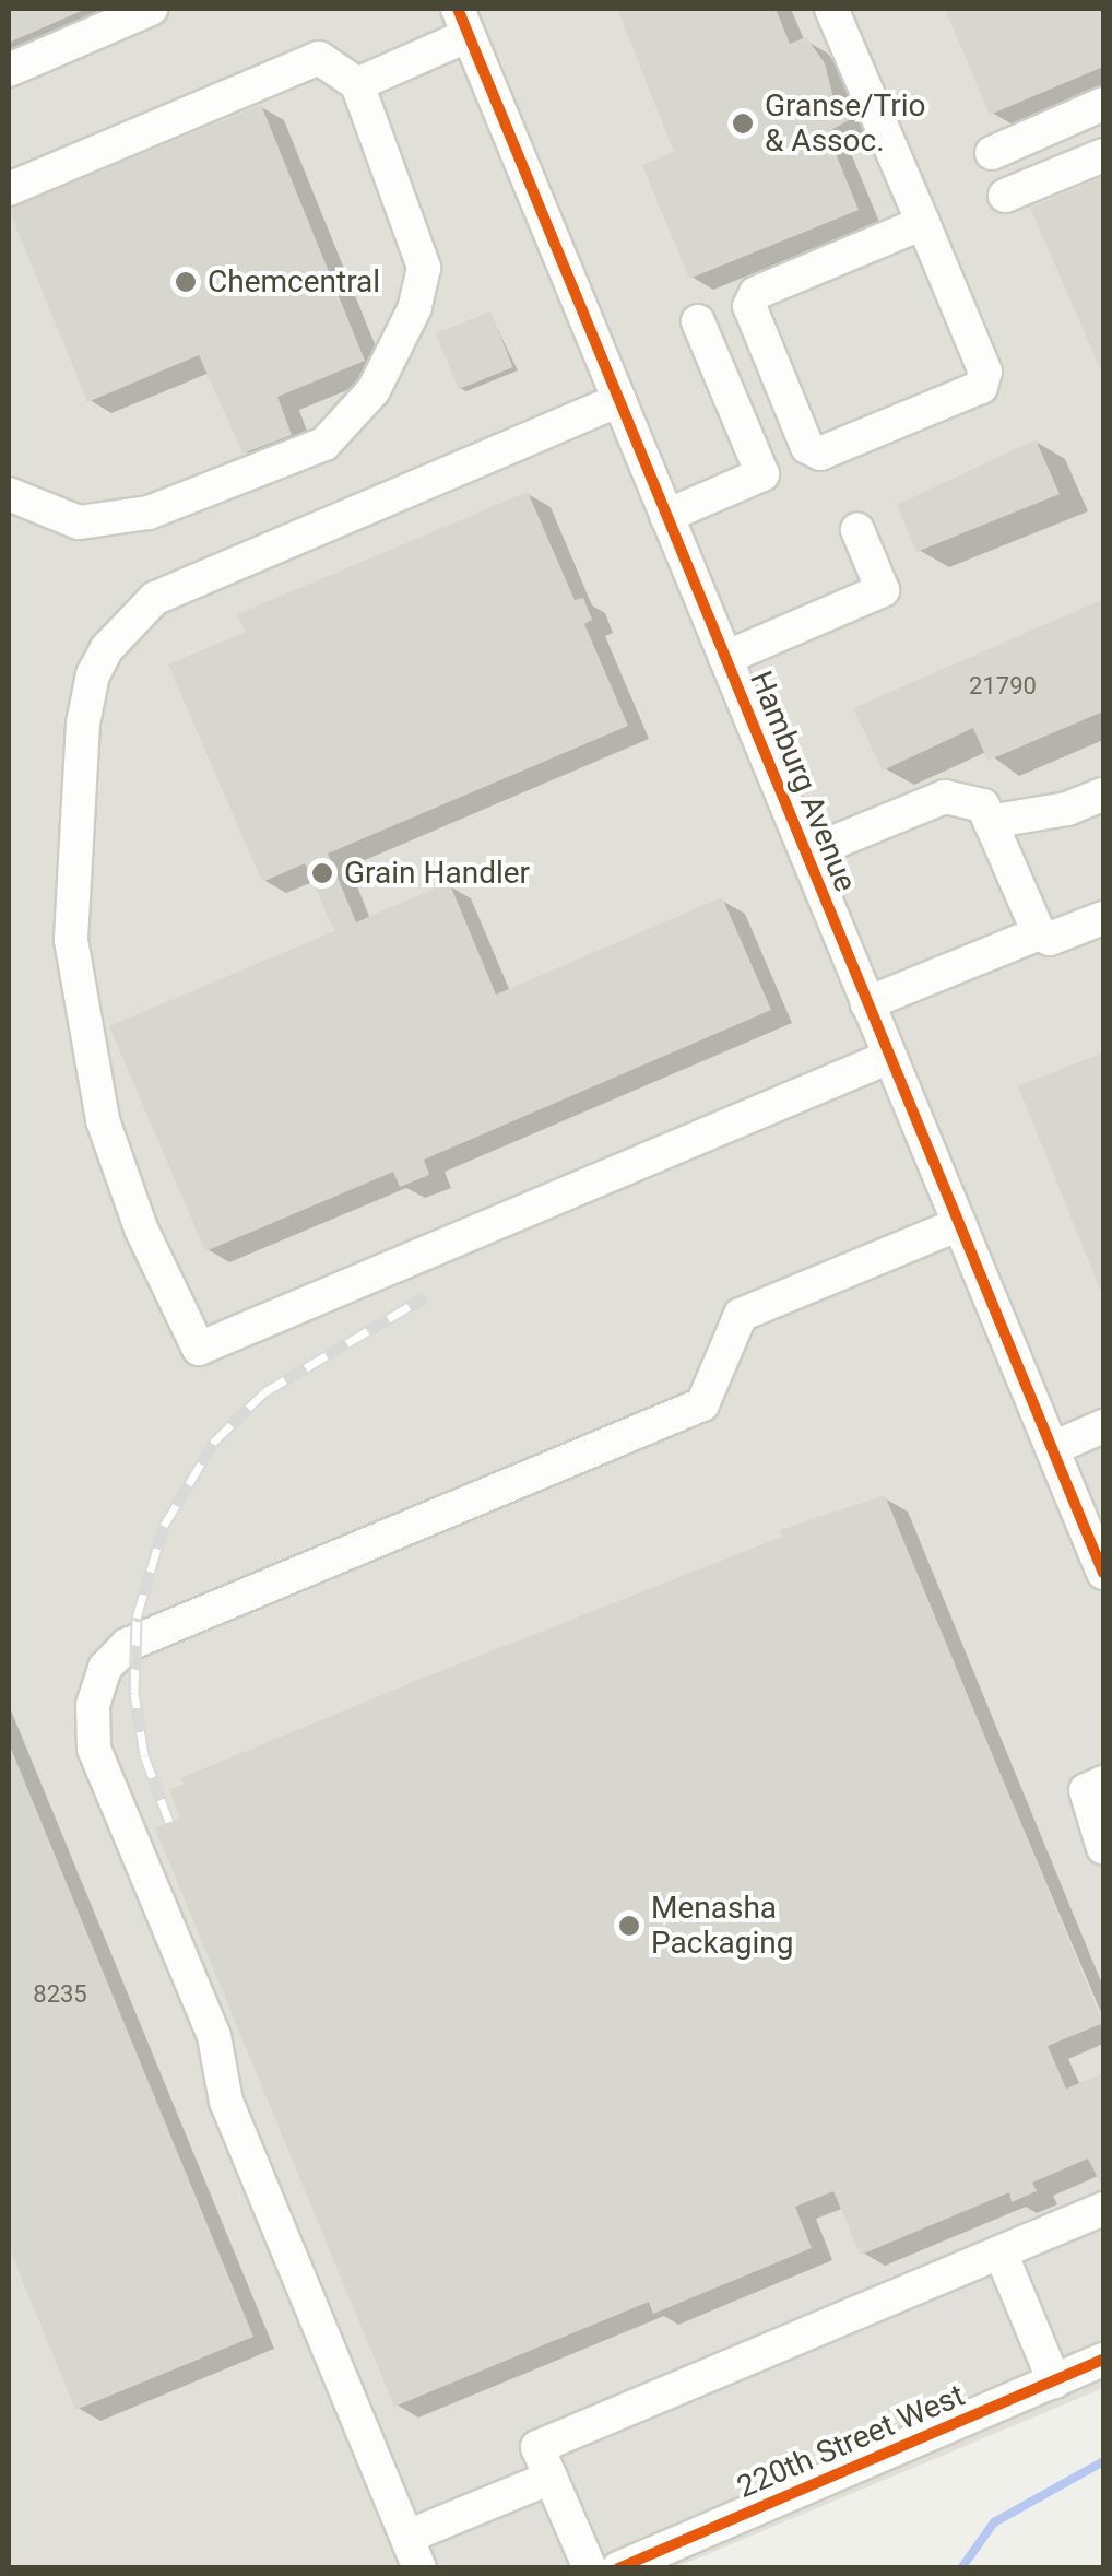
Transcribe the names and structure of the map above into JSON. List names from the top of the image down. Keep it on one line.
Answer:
{"streets":{"street":["Hamburg Avenue","220th Street West"]},"places":["Granse/Trio & Assoc.","Chemcentral","Grain Handler","Menasha Packaging"],"house_numbers":["21790","8235"]}
